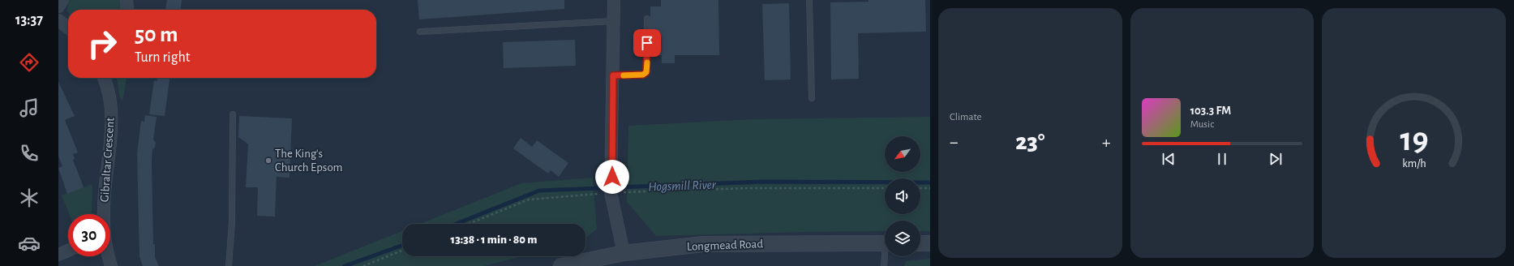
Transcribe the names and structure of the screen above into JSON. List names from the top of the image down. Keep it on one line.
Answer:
{"streets":{"street":["Gibraltar Crescent","Longmead Road"]},"water":["Hogsmill River"],"places":["The King's Church Epsom"],"north":"bottom left","page":{"tabs":"13:37","tile":"Climate","turn":["50 m","Turn right"],"song":["103.3 FM","Music"],"heat":["−","23°","+"],"limit":"30","trip":"13:38 · 1 min · 80 m","gauge":["19","km/h"]}}
